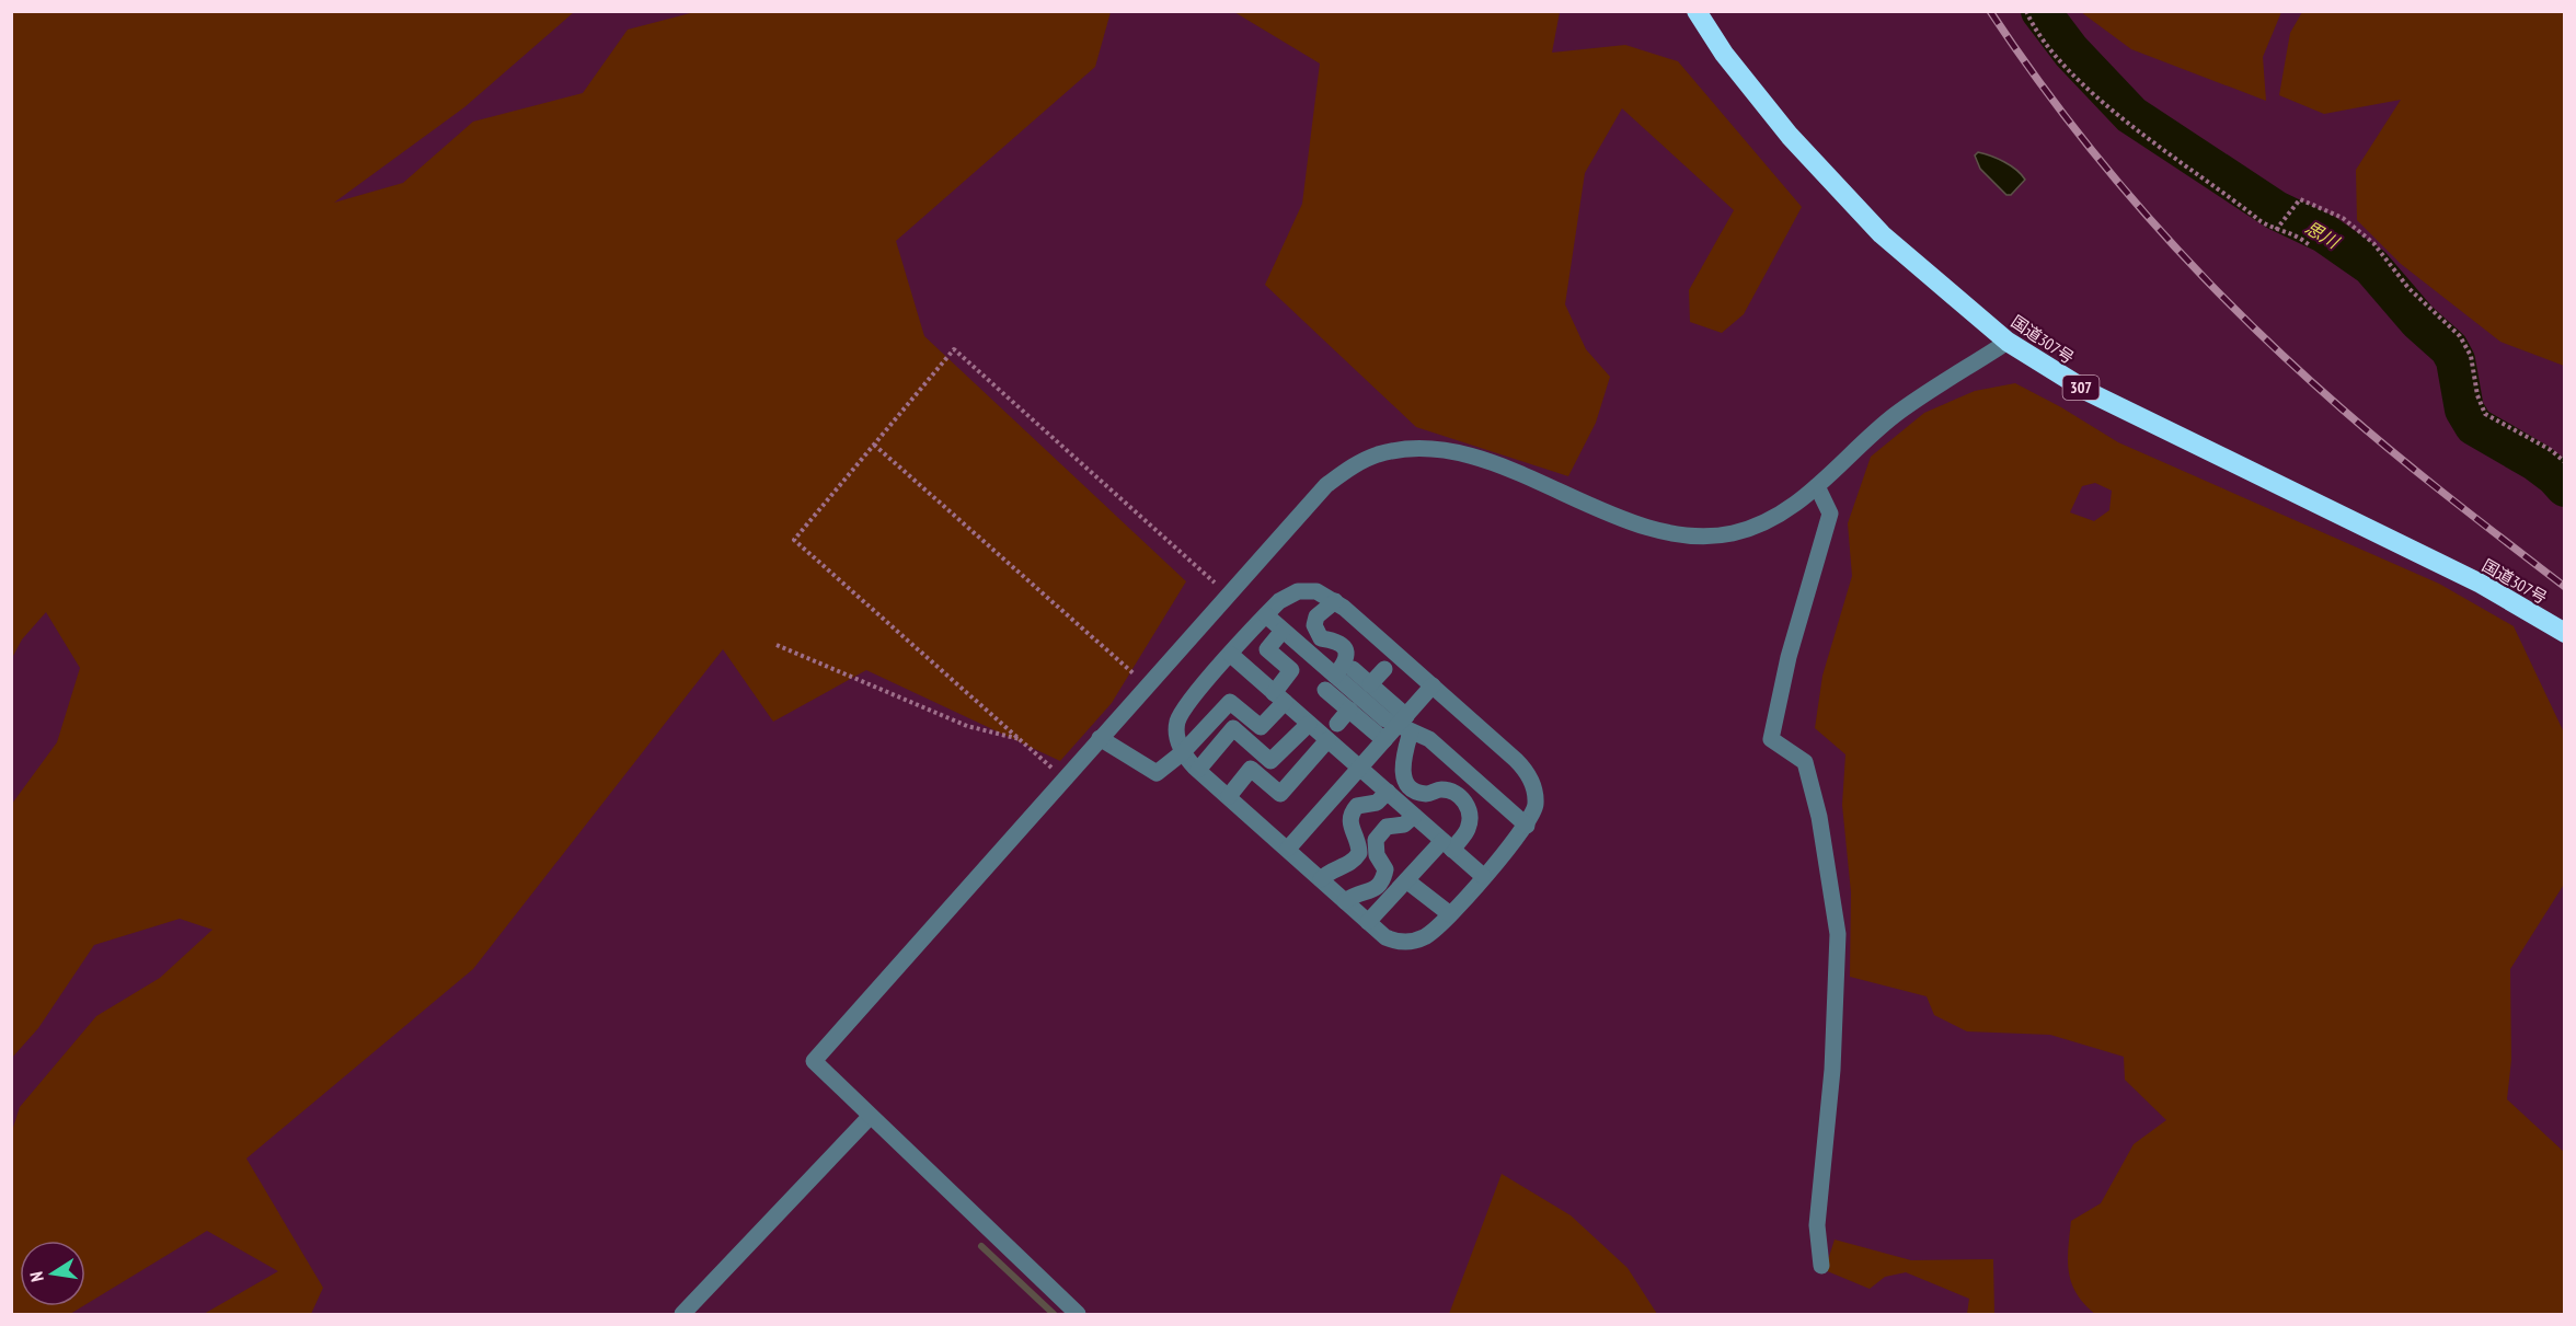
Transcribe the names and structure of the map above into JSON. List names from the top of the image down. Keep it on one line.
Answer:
{"streets":{"highway":["国道307号","307"]},"water":["思川"],"north":"left"}
